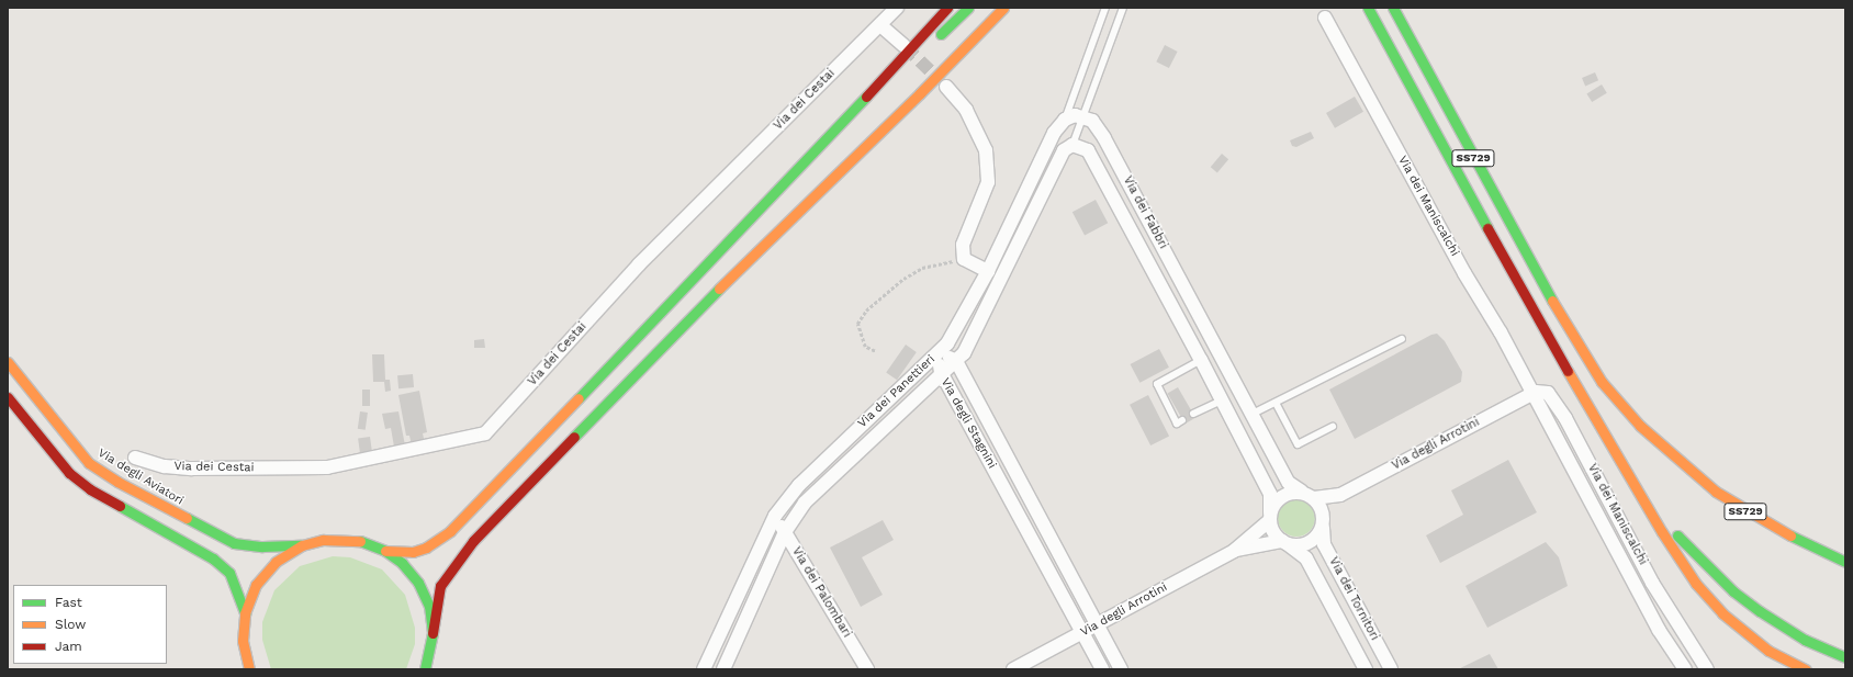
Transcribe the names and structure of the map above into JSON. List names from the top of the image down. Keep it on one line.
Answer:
{"streets":{"main road":["SS729","Via degli Aviatori"],"street":["Via dei Cestai","Via dei Maniscalchi","Via dei Fabbri","Via dei Panettieri","Via degli Stagnini","Via degli Arrotini","Via dei Palombari","Via dei Tornitori"]},"crossings":[["Via dei Maniscalchi","Via degli Arrotini"],["Via dei Fabbri","Via dei Panettieri"],["Via dei Fabbri","Via dei Tornitori"],["Via dei Panettieri","Via degli Stagnini"],["Via dei Panettieri","Via dei Palombari"],["Via degli Stagnini","Via degli Arrotini"]],"legend":["Fast","Slow","Jam"]}
